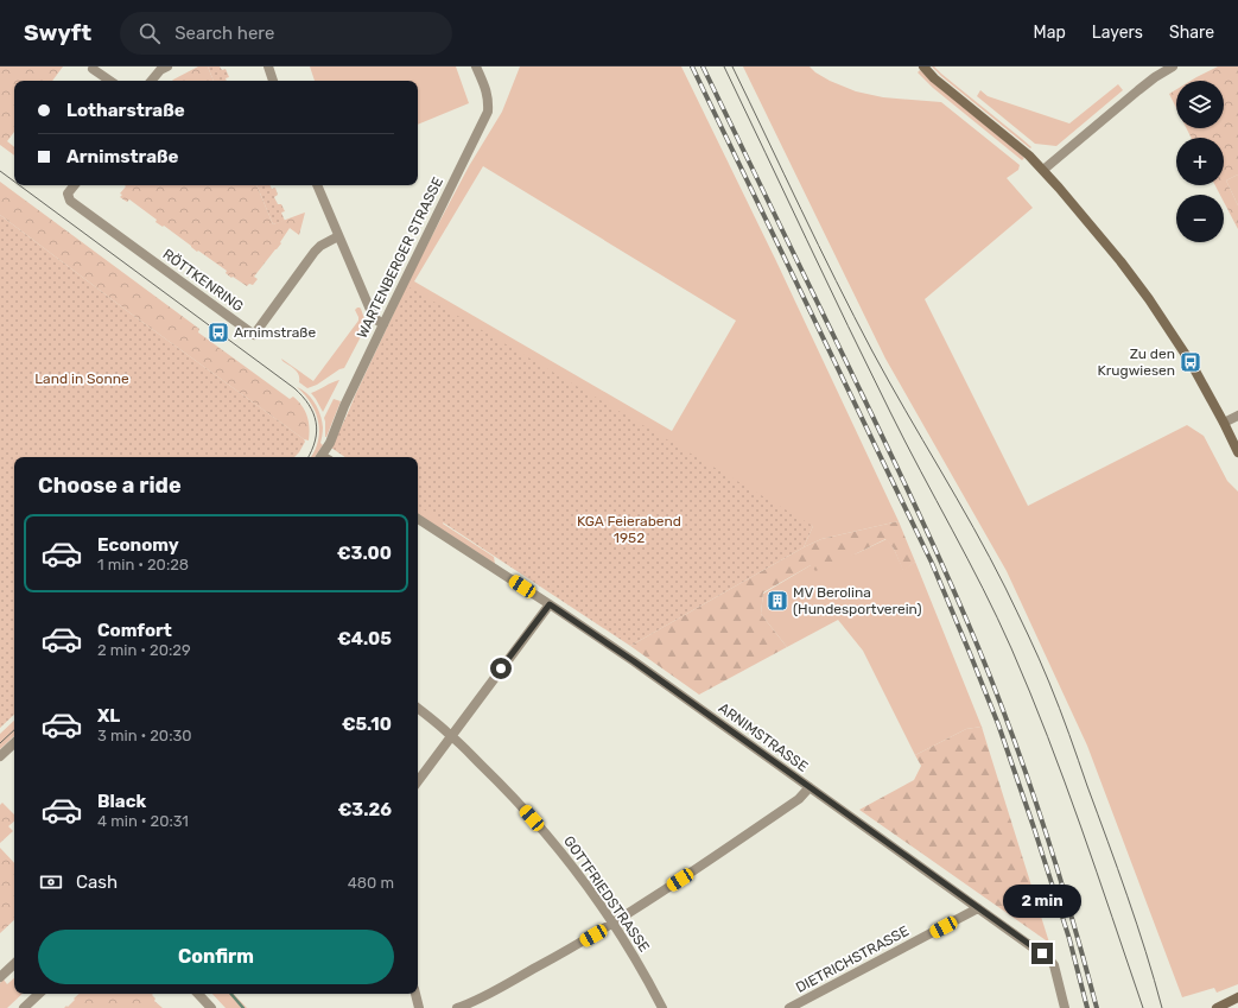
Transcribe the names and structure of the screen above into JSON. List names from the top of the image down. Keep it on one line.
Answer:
{"streets":{"street":["WARTENBERGER STRASSE","RÖTTKENRING","ARNIMSTRASSE","GOTTFRIEDSTRASSE","DIETRICHSTRASSE"]},"crossings":[["ARNIMSTRASSE","DIETRICHSTRASSE"]],"parks":["Land in Sonne","KGA Feierabend 1952"],"places":{"bus stop":["Arnimstraße","Zu den Krugwiesen"],"building":["MV Berolina (Hundesportverein)"]},"page":{"header":"Swyft","search":"Search here","nav":["Map","Layers","Share"],"map_buttons":["+","−"],"banner":["Lotharstraße","Arnimstraße"],"heading":"Choose a ride","list":[{"name":"Economy","note":"1 min · 20:28","value":"€3.00"},{"name":"Comfort","note":"2 min · 20:29","value":"€4.05"},{"name":"XL","note":"3 min · 20:30","value":"€5.10"},{"name":"Black","note":"4 min · 20:31","value":"€3.26"}],"pay":["Cash","480 m"],"bubble":"2 min","buttons":"Confirm"}}
